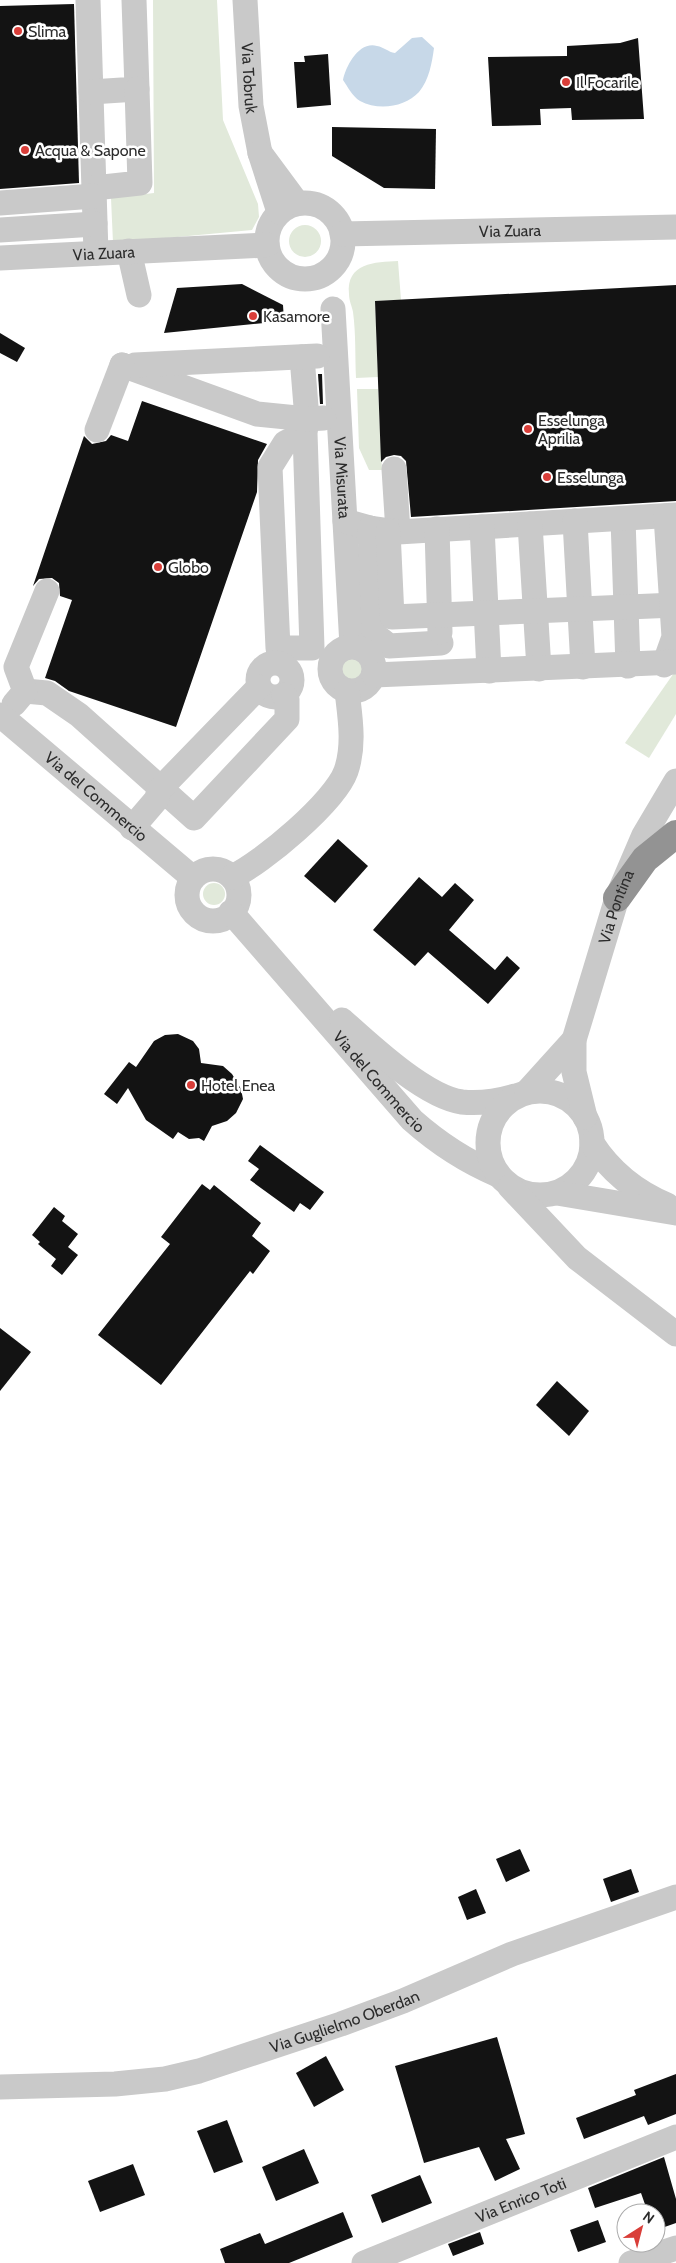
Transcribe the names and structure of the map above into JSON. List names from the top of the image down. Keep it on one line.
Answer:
{"streets":{"street":["Via Tobruk","Via Zuara","Via Misurata","Via del Commercio","Via Pontina","Via Guglielmo Oberdan","Via Enrico Toti"]},"crossings":[["Via Tobruk","Via Zuara"],["Via Tobruk","Via Misurata"],["Via Zuara","Via Misurata"],["Via del Commercio","Via Pontina"]],"places":["Slima","Il Focarile","Acqua & Sapone","Kasamore","Esselunga Aprilia","Esselunga","Globo","Hotel Enea"],"north":"top right"}
